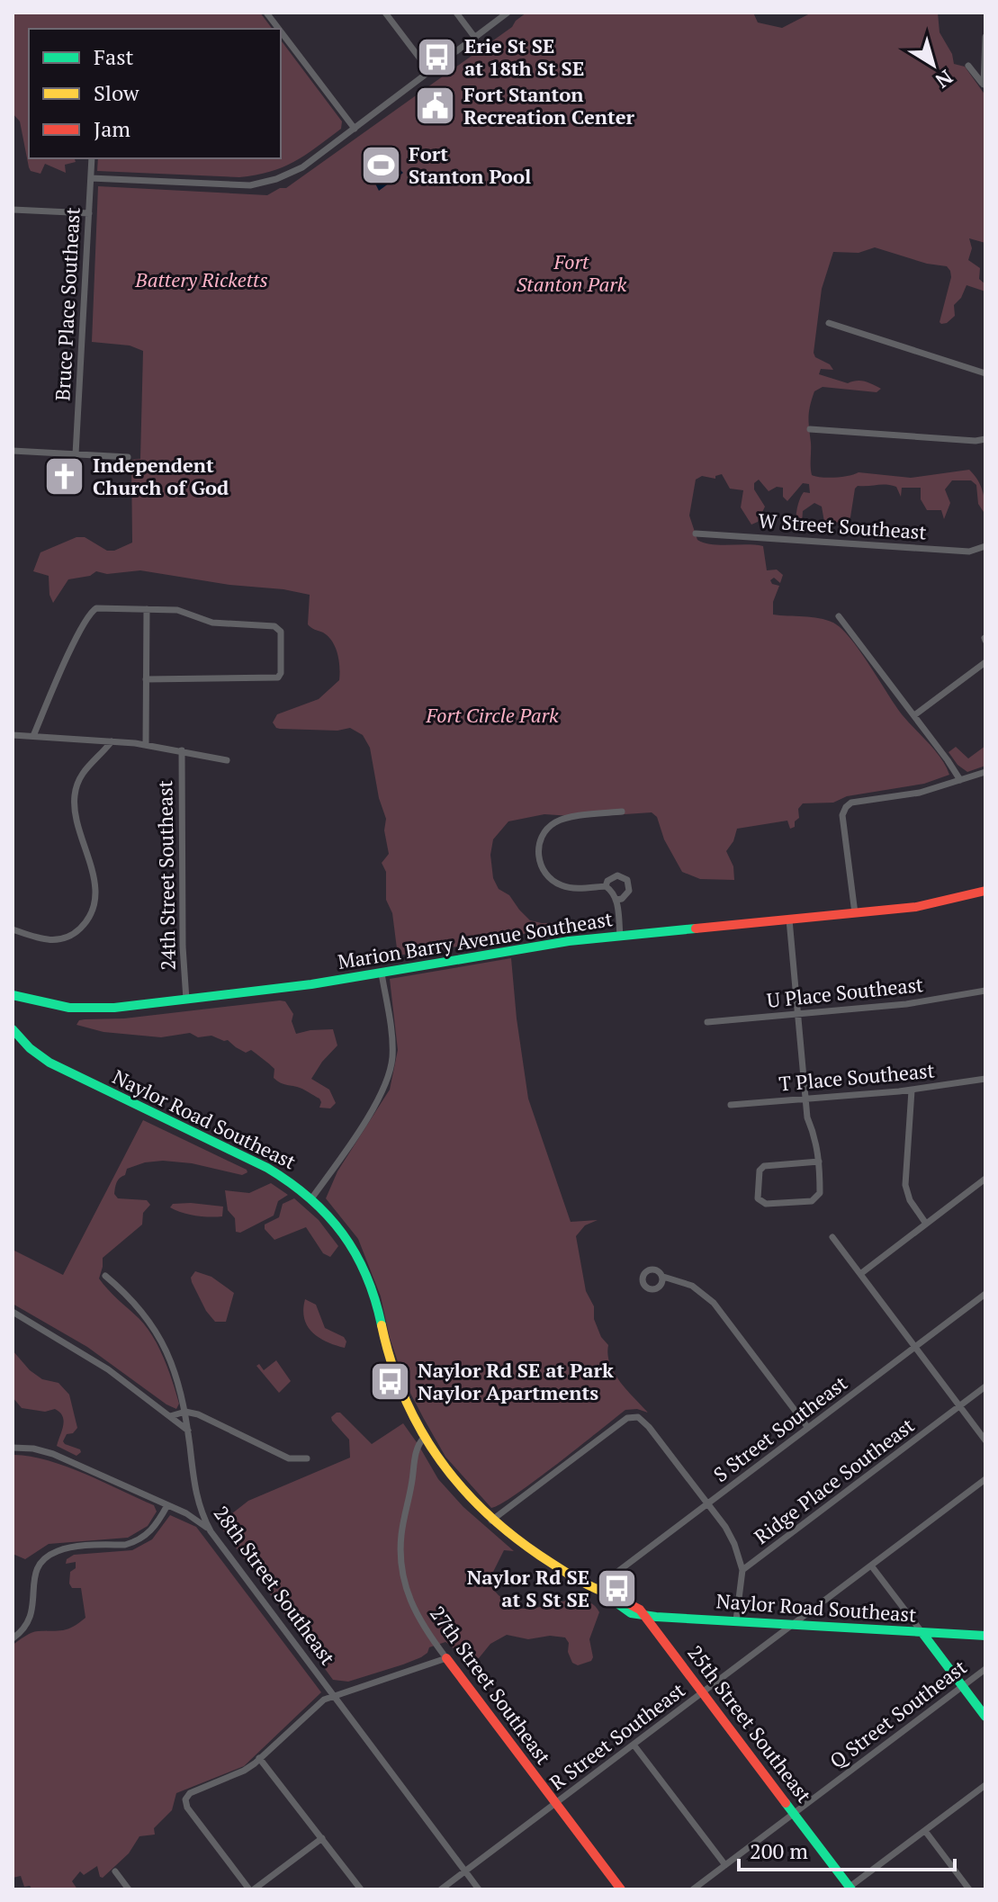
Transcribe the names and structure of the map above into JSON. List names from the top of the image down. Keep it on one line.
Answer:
{"streets":{"street":["Bruce Place Southeast","W Street Southeast","24th Street Southeast","Marion Barry Avenue Southeast","U Place Southeast","T Place Southeast","Naylor Road Southeast","S Street Southeast","Ridge Place Southeast","28th Street Southeast","27th Street Southeast","Q Street Southeast","25th Street Southeast","R Street Southeast"]},"crossings":[["24th Street Southeast","Marion Barry Avenue Southeast"],["Naylor Road Southeast","S Street Southeast"],["Naylor Road Southeast","27th Street Southeast"],["Naylor Road Southeast","25th Street Southeast"],["Naylor Road Southeast","R Street Southeast"],["28th Street Southeast","R Street Southeast"],["27th Street Southeast","R Street Southeast"],["Q Street Southeast","25th Street Southeast"],["25th Street Southeast","R Street Southeast"]],"parks":["Fort Stanton Park","Battery Ricketts","Fort Circle Park"],"places":{"bus stop":["Erie St SE at 18th St SE","Naylor Rd SE at Park Naylor Apartments","Naylor Rd SE at S St SE"],"public building":["Fort Stanton Recreation Center"],"sports":["Fort Stanton Pool"],"church":["Independent Church of God"]},"legend":["Fast","Slow","Jam"],"scale_bar":"200 m","north":"bottom right"}
